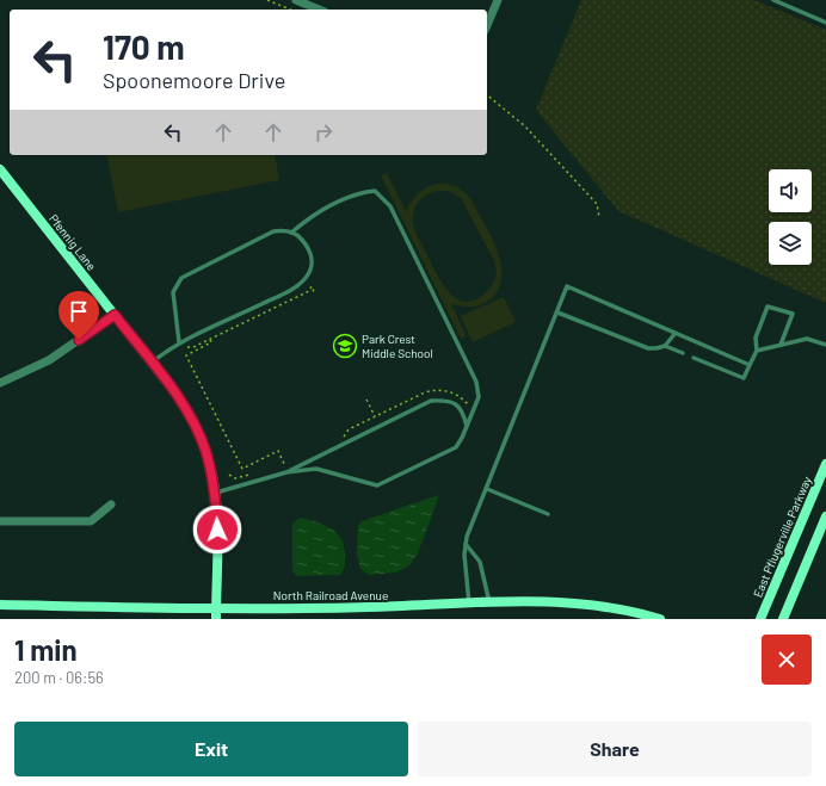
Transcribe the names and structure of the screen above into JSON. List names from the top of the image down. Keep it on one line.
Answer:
{"streets":{"street":["Pfennig Lane","East Pflugerville Parkway","North Railroad Avenue"]},"crossings":[["Pfennig Lane","North Railroad Avenue"]],"places":{"school or university":["Park Crest Middle School"]},"page":{"turn":["170 m","Spoonemoore Drive"],"heading":["1 min","200 m · 06:56"],"buttons":["Exit","Share"]}}
